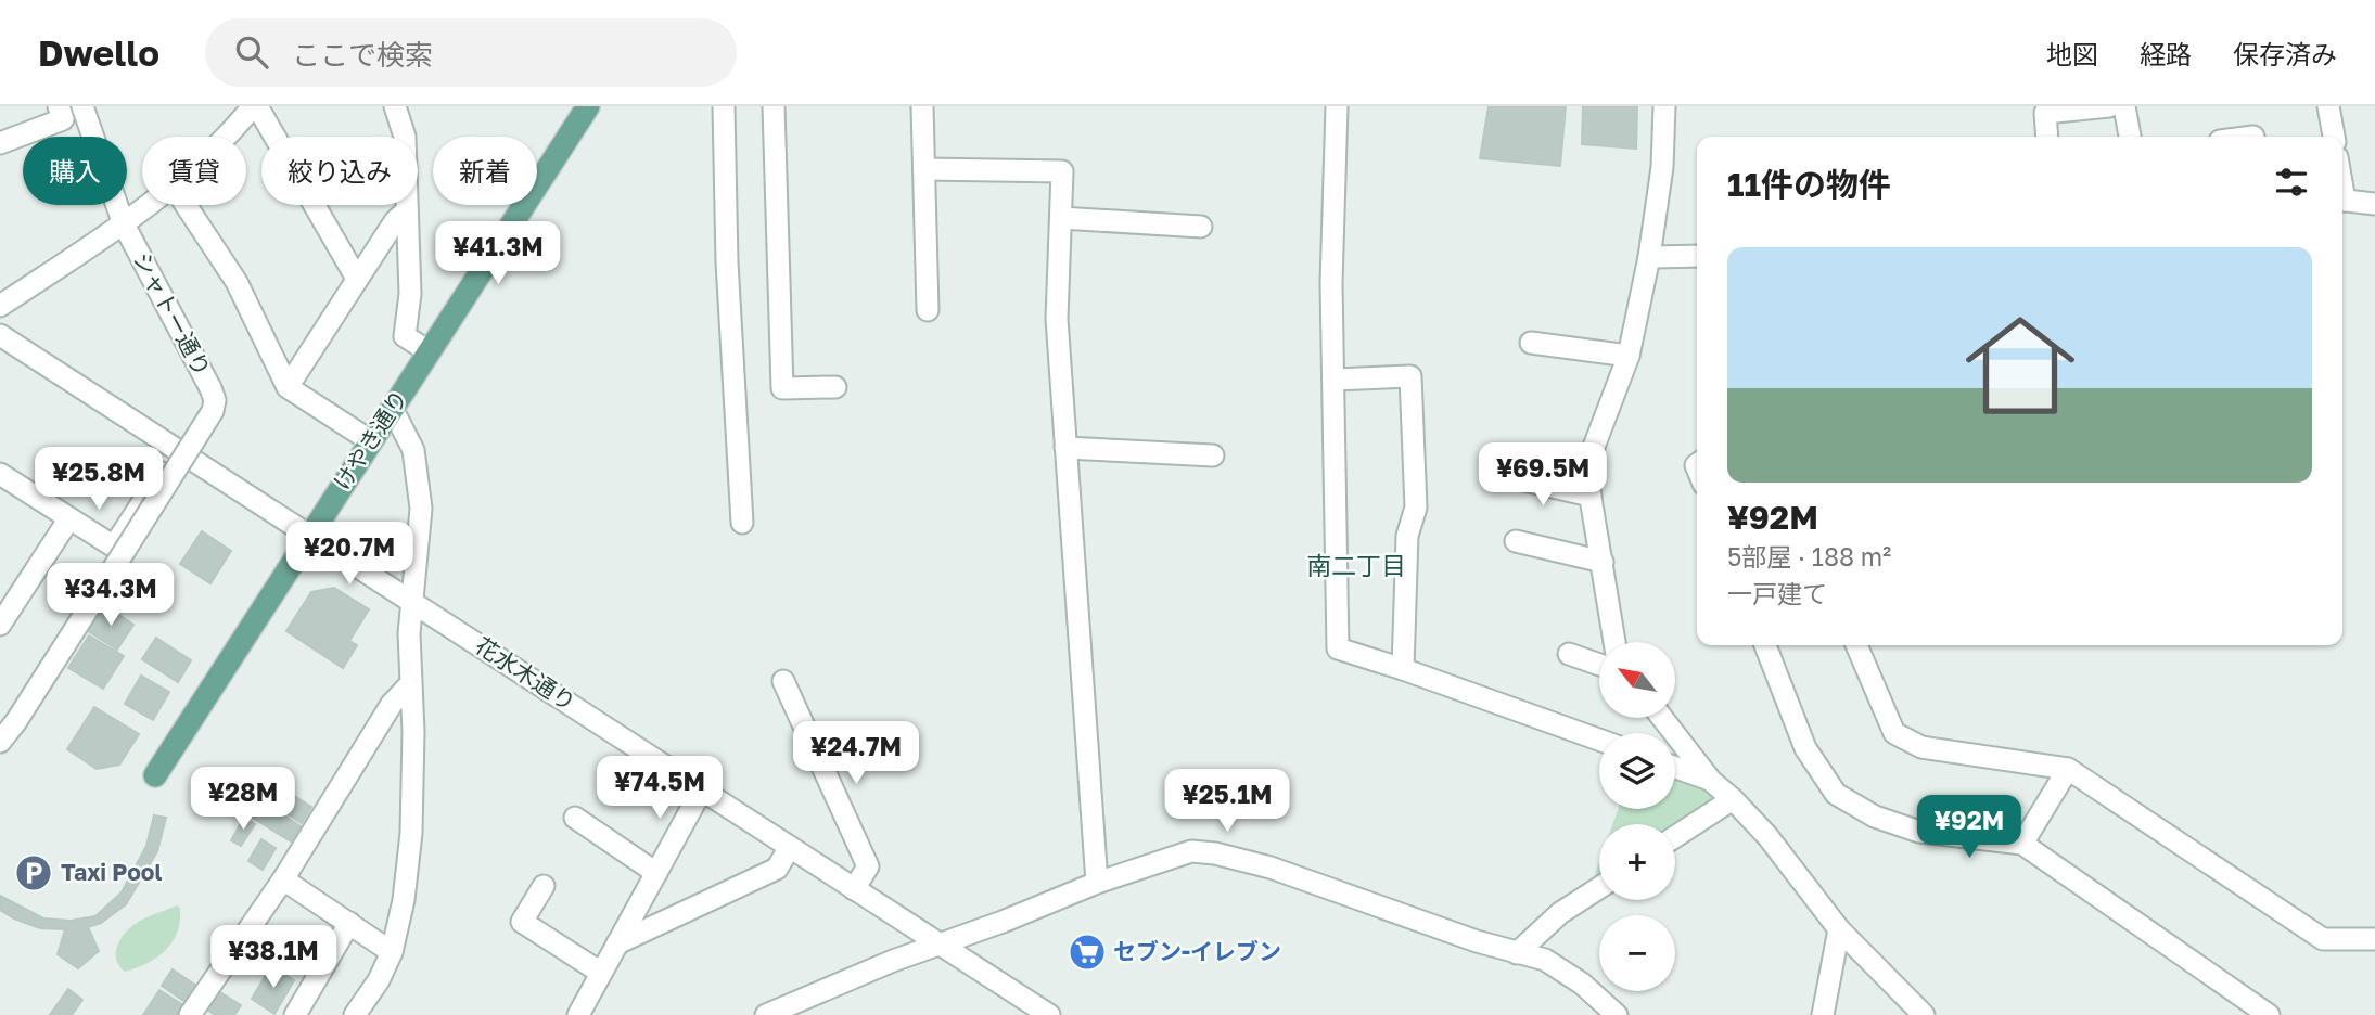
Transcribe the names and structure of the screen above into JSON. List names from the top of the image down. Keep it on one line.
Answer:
{"streets":{"main road":["けやき通り"],"street":["シャトー通り","花水木通り"]},"crossings":[["けやき通り","花水木通り"]],"districts":["南二丁目"],"places":{"parking":["Taxi Pool"],"supermarket":["セブン-イレブン"]},"north":"top left","page":{"header":"Dwello","search":"ここで検索","nav":["地図","経路","保存済み"],"chip":["購入","賃貸","絞り込み","新着"],"heading":"11件の物件","price":["¥41.3M","¥69.5M","¥25.8M","¥20.7M","¥34.3M","¥24.7M","¥74.5M","¥28M","¥25.1M","¥92M","¥38.1M"],"list":[{"name":"¥92M","note":"5部屋 · 188 m² · 一戸建て"}],"map_buttons":["+","−"]}}
